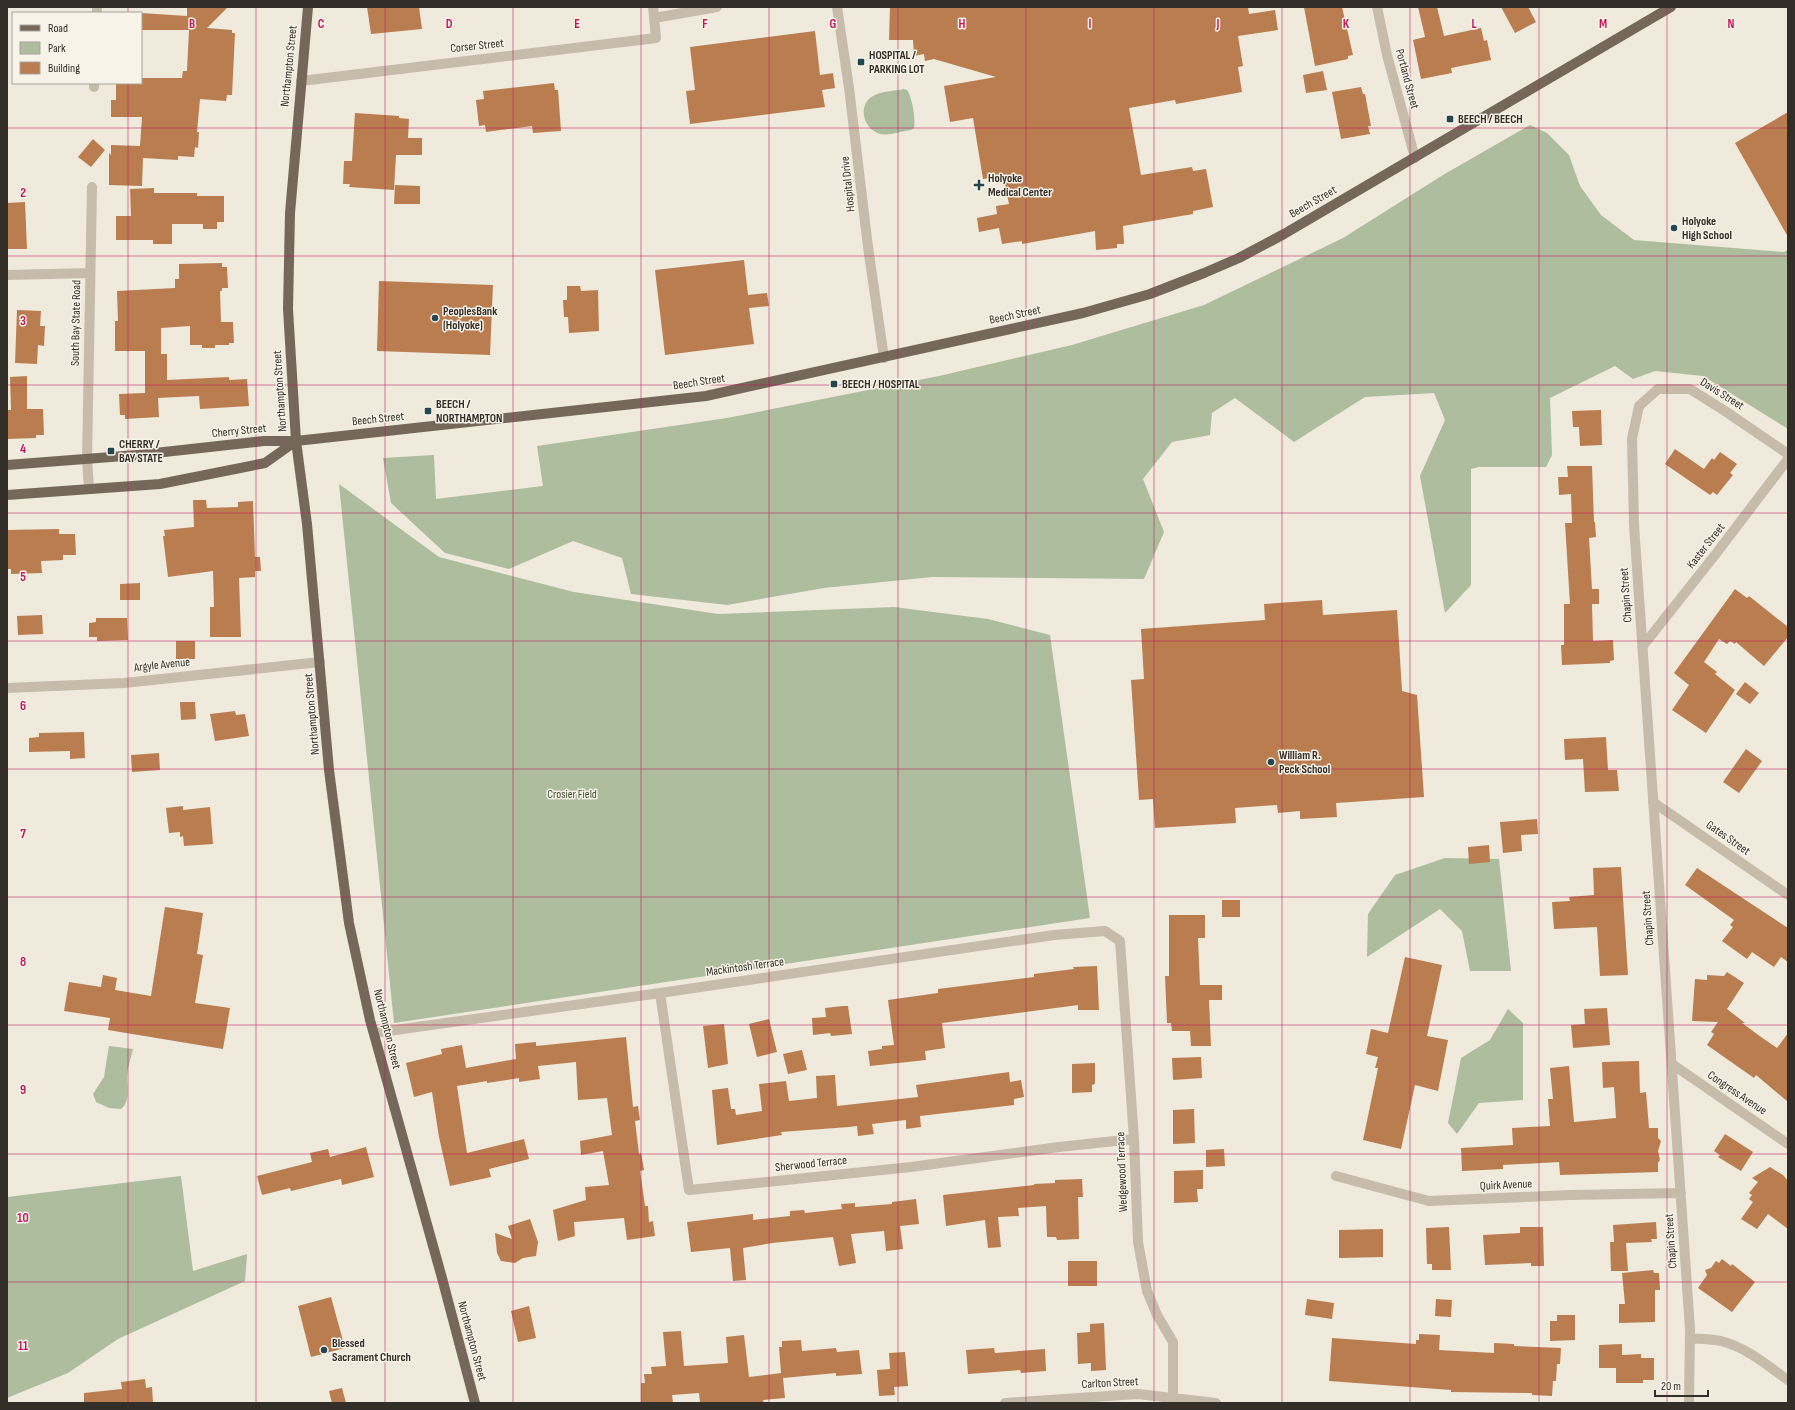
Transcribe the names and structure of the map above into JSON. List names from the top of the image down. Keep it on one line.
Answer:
{"streets":{"main road":["Northampton Street","Beech Street","Cherry Street"],"street":["Corser Street","Portland Street","Hospital Drive","South Bay State Road","Davis Street","Kaster Street","Chapin Street","Argyle Avenue","Gates Street","Mackintosh Terrace","Congress Avenue","Sherwood Terrace","Wedgewood Terrace","Quirk Avenue","Carlton Street"]},"crossings":[["Corser Street","Northampton Street"],["Northampton Street","Beech Street"],["Northampton Street","Cherry Street"],["Northampton Street","Argyle Avenue"],["Northampton Street","Mackintosh Terrace"],["Portland Street","Beech Street"],["Hospital Drive","Beech Street"],["Beech Street","Cherry Street"],["South Bay State Road","Cherry Street"],["Davis Street","Chapin Street"],["Kaster Street","Chapin Street"],["Chapin Street","Gates Street"],["Chapin Street","Congress Avenue"],["Chapin Street","Quirk Avenue"],["Mackintosh Terrace","Sherwood Terrace"],["Mackintosh Terrace","Wedgewood Terrace"],["Sherwood Terrace","Wedgewood Terrace"],["Wedgewood Terrace","Carlton Street"]],"parks":["Crosier Field"],"places":{"transit":["HOSPITAL / PARKING LOT","BEECH / BEECH","BEECH / HOSPITAL","BEECH / NORTHAMPTON","CHERRY / BAY STATE"],"health":["Holyoke Medical Center"],"other":["Holyoke High School","PeoplesBank (Holyoke)","William R. Peck School","Blessed Sacrament Church"]},"legend":["Road","Park","Building"],"scale_bar":"20 m","grid":{"columns":["B","C","D","E","F","G","H","I","J","K","L","M","N"],"rows":["2","3","4","5","6","7","8","9","10","11"]}}
